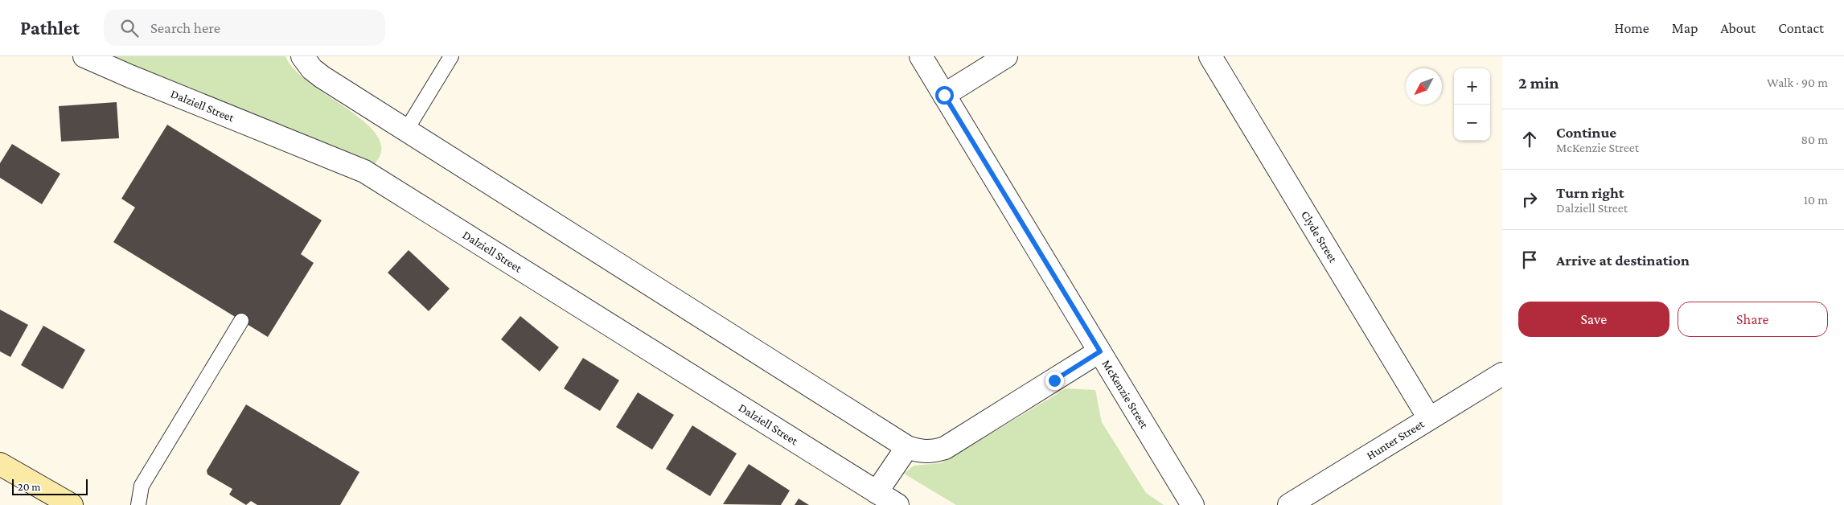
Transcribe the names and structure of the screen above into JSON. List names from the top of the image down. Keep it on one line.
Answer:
{"streets":{"street":["Dalziell Street","Clyde Street","McKenzie Street","Hunter Street"]},"crossings":[["Clyde Street","Hunter Street"]],"scale_bar":"20 m","north":"bottom left","page":{"header":"Pathlet","search":"Search here","nav":["Home","Map","About","Contact"],"heading":["2 min","Walk · 90 m"],"map_buttons":["+","−"],"list":[["Continue","McKenzie Street","80 m"],["Turn right","Dalziell Street","10 m"],"Arrive at destination"],"buttons":["Save","Share"],"scale":"20 m"}}
